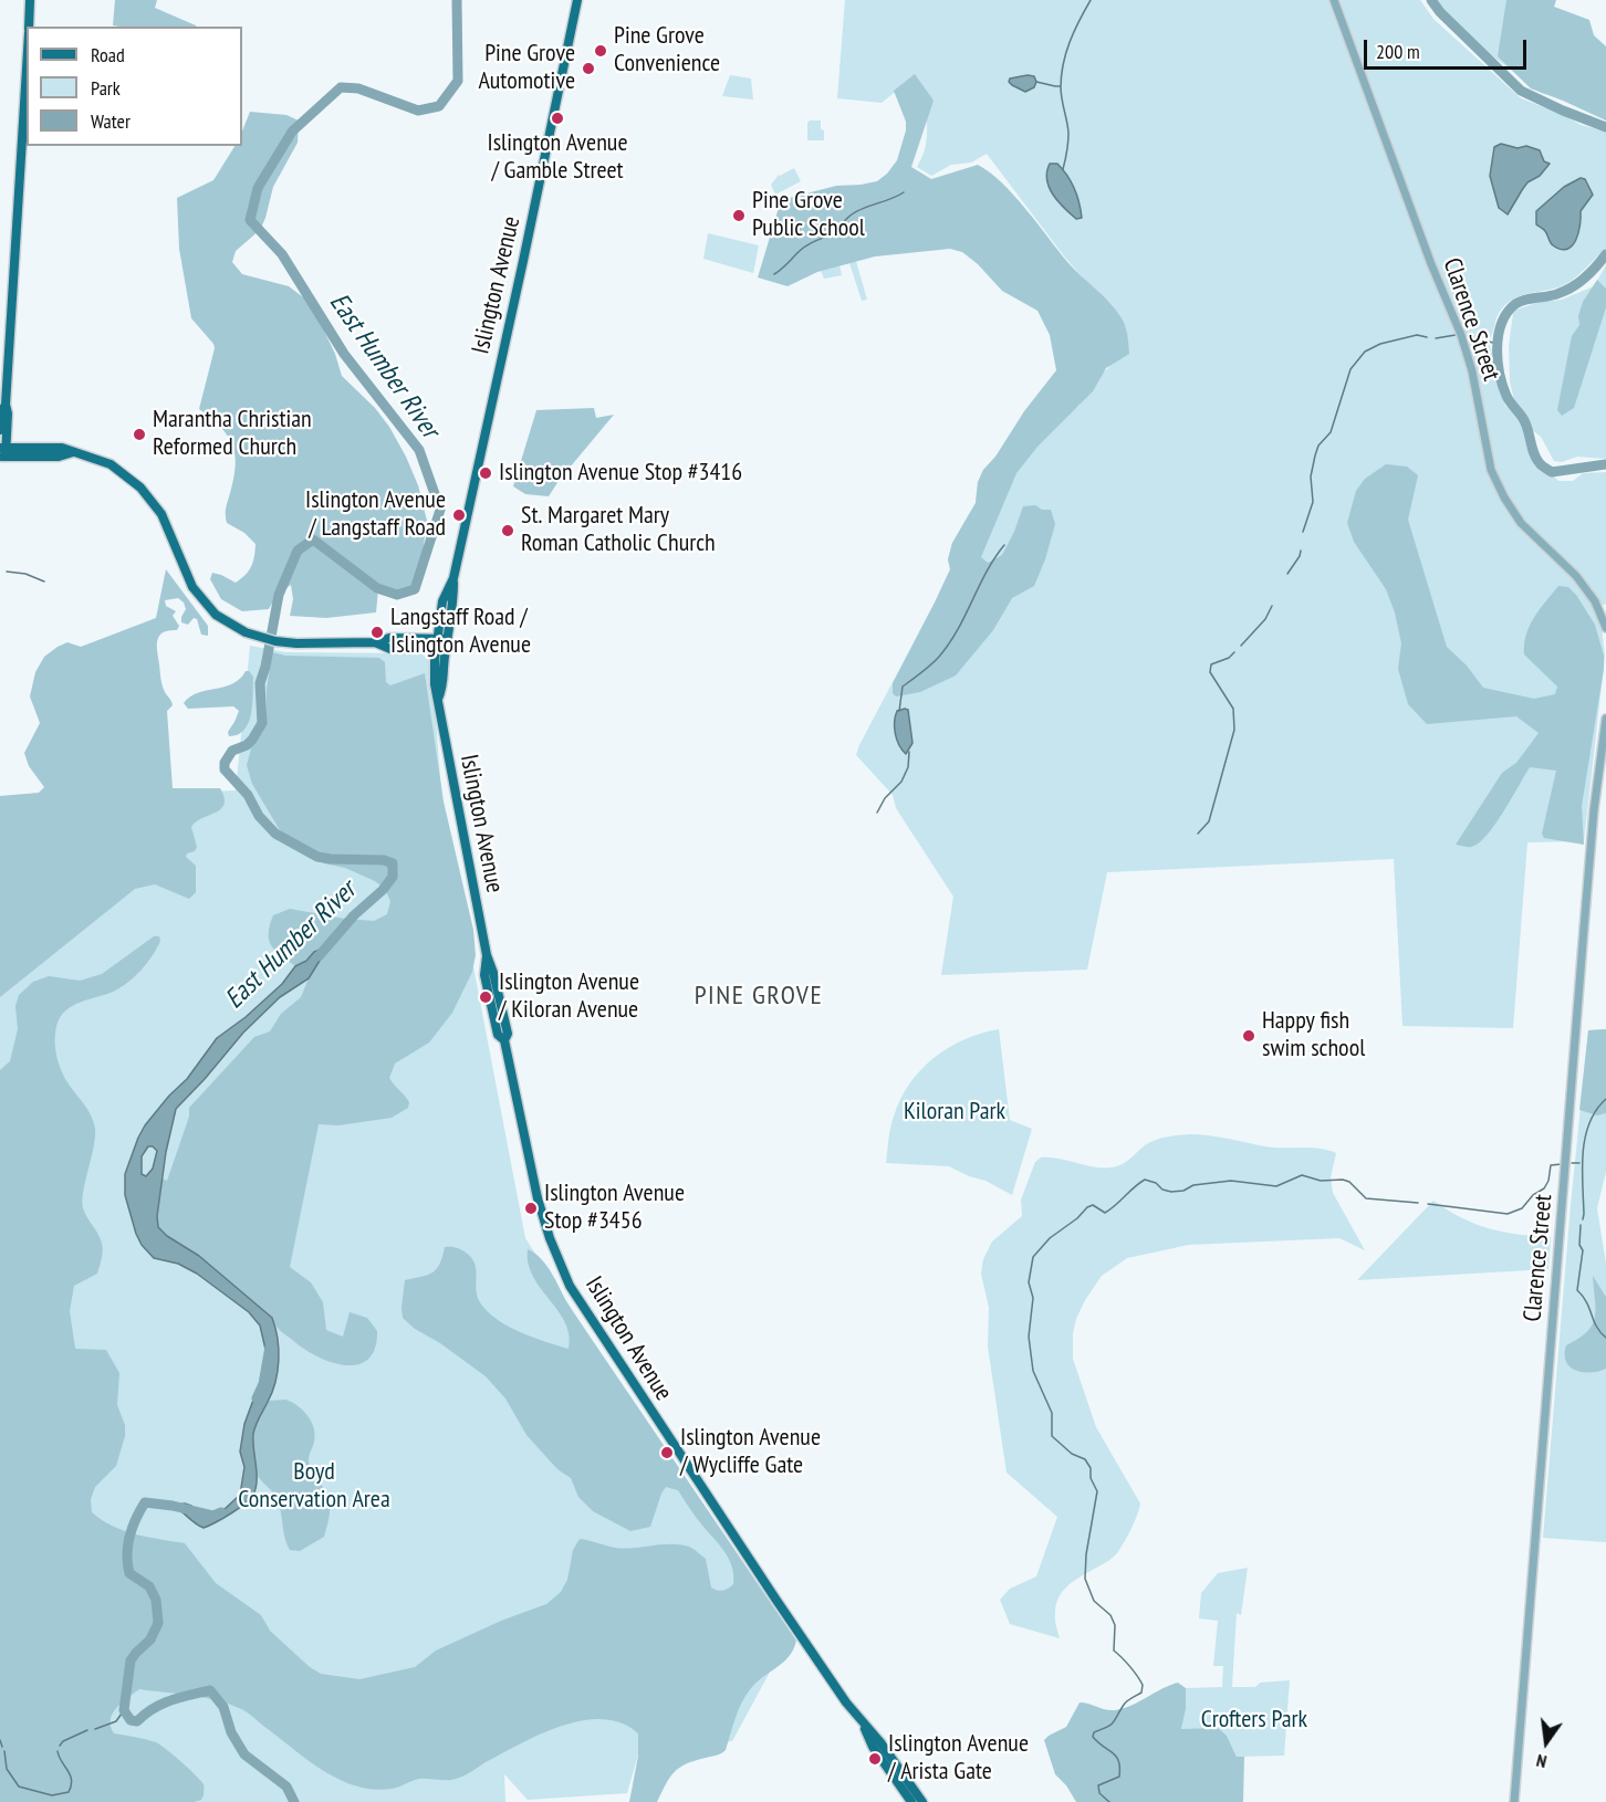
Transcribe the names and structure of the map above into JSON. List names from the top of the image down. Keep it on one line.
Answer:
{"streets":{"main road":["Islington Avenue"],"street":["Clarence Street"]},"districts":["PINE GROVE"],"water":["East Humber River"],"parks":["Kiloran Park","Boyd Conservation Area","Crofters Park"],"places":["Pine Grove Convenience","Pine Grove Automotive","Islington Avenue / Gamble Street","Pine Grove Public School","Marantha Christian Reformed Church","Islington Avenue Stop #3416","Islington Avenue / Langstaff Road","St. Margaret Mary Roman Catholic Church","Langstaff Road / Islington Avenue","Islington Avenue / Kiloran Avenue","Happy fish swim school","Islington Avenue Stop #3456","Islington Avenue / Wycliffe Gate","Islington Avenue / Arista Gate"],"legend":["Road","Park","Water"],"scale_bar":"200 m","north":"bottom"}
